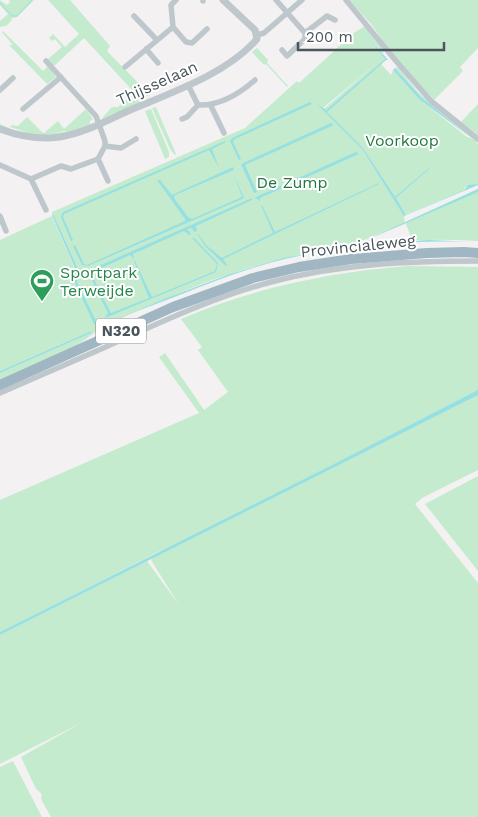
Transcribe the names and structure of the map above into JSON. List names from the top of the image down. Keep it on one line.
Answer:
{"streets":{"highway":["Provincialeweg","N320"],"street":["Thijsselaan"]},"crossings":[["Provincialeweg","N320"]],"parks":["Voorkoop","De Zump"],"places":{"sports":["Sportpark Terweijde"]},"scale_bar":"200 m"}
